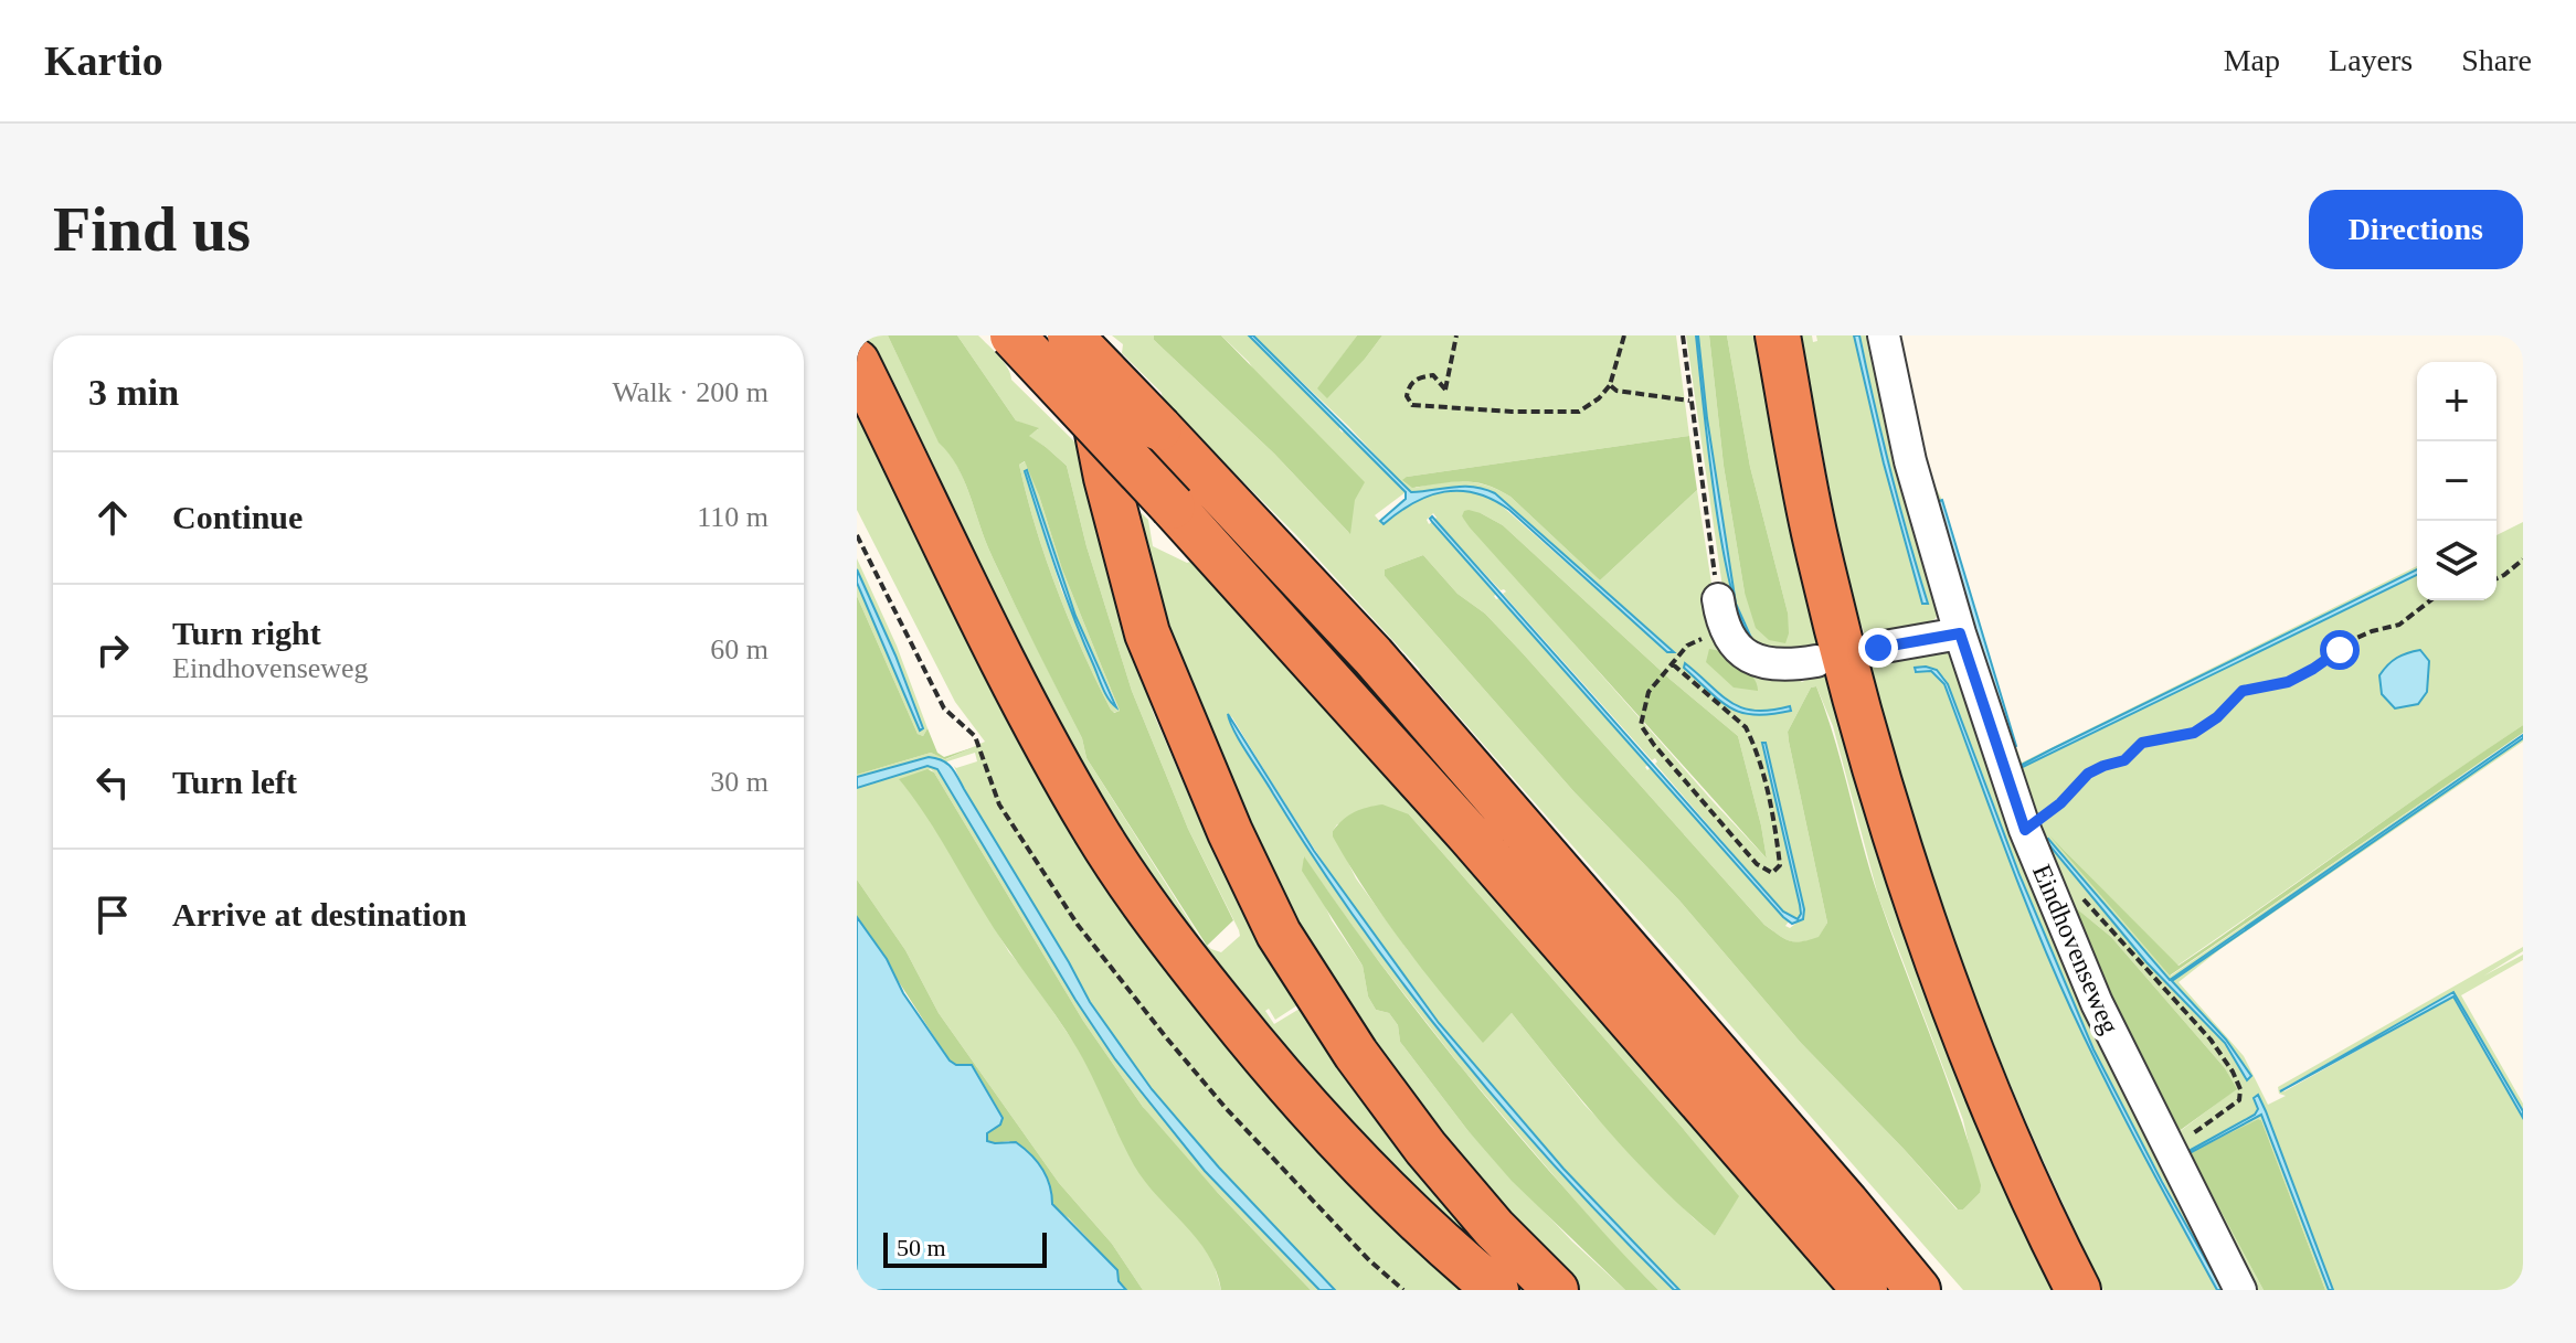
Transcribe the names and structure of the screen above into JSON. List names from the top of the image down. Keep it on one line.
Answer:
{"streets":{"street":["Eindhovenseweg"]},"scale_bar":"50 m","page":{"header":"Kartio","nav":["Map","Layers","Share"],"buttons":"Directions","title":"Find us","heading":["3 min","Walk · 200 m"],"map_buttons":["+","−"],"list":[["Continue","110 m"],["Turn right","Eindhovenseweg","60 m"],["Turn left","30 m"],"Arrive at destination"],"scale":"50 m"}}
